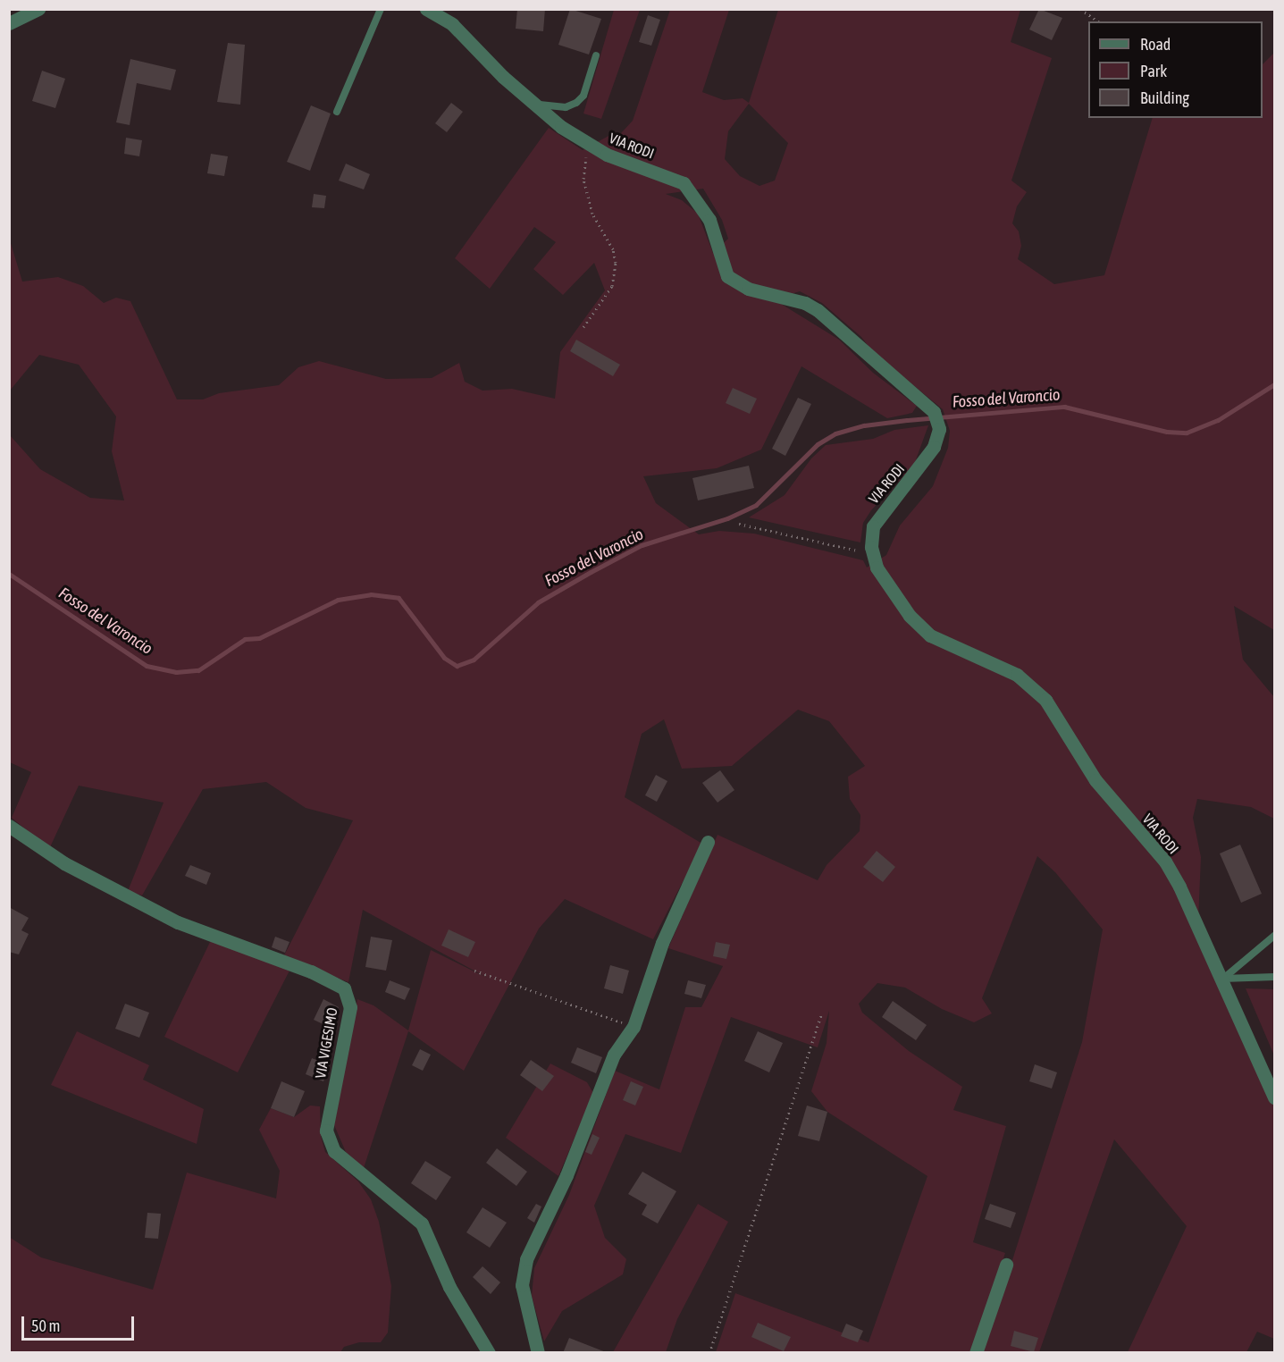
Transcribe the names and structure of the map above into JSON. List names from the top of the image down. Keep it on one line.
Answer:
{"streets":{"street":["VIA RODI","VIA VIGESIMO"]},"water":["Fosso del Varoncio"],"legend":["Road","Park","Building"],"scale_bar":"50 m"}
